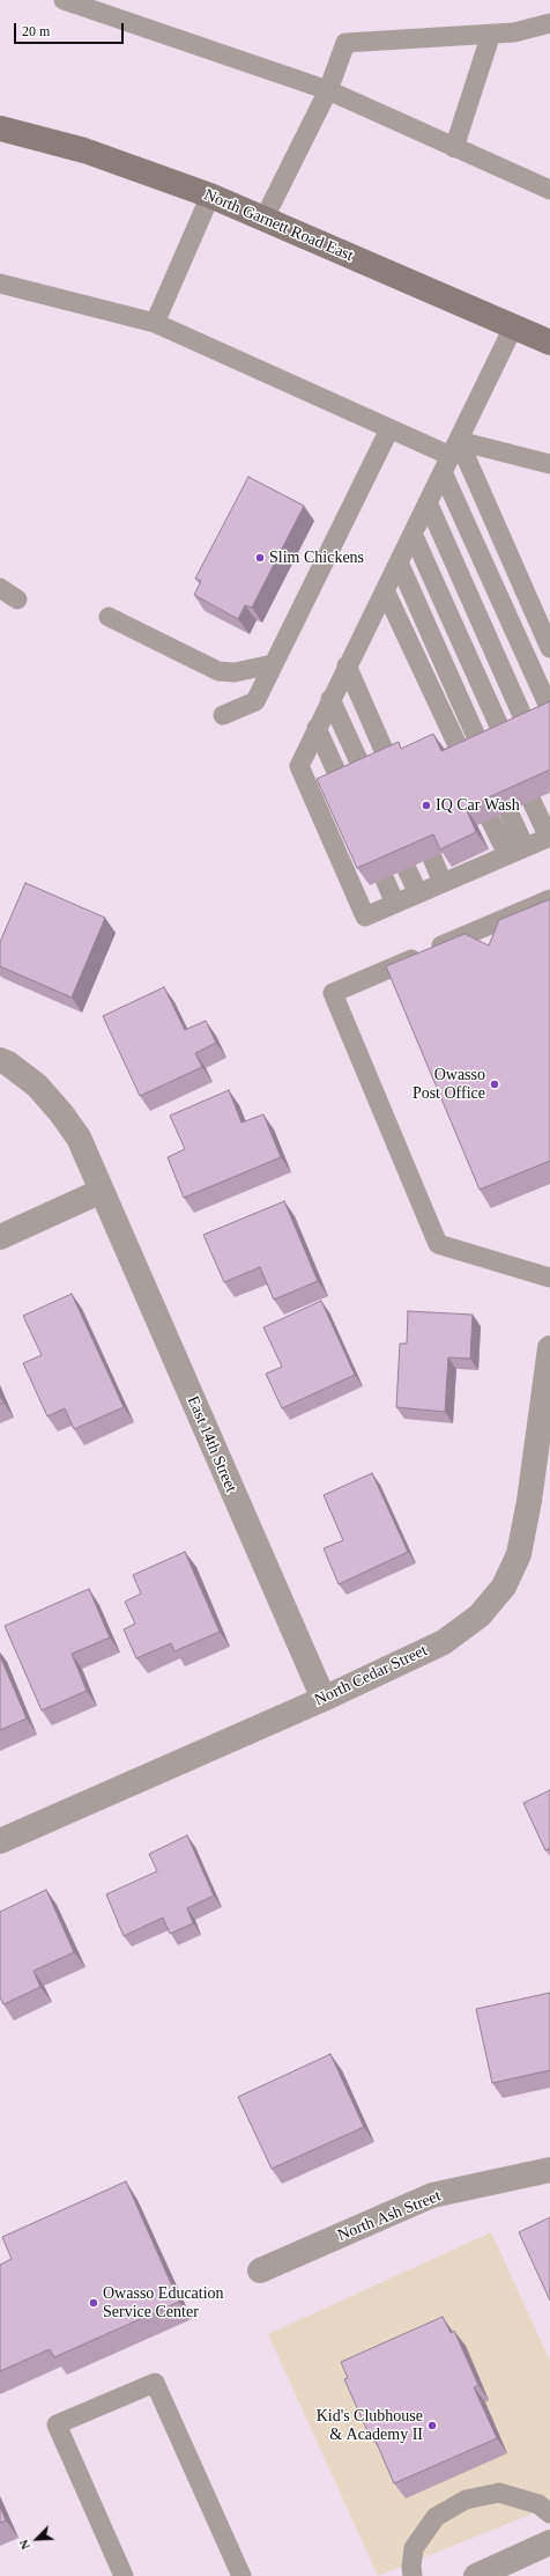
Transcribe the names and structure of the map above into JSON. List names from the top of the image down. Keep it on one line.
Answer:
{"streets":{"main road":["North Garnett Road East"],"street":["East 14th Street","North Cedar Street","North Ash Street"]},"crossings":[["East 14th Street","North Cedar Street"]],"places":["Slim Chickens","IQ Car Wash","Owasso Post Office","Owasso Education Service Center","Kid's Clubhouse & Academy II"],"scale_bar":"20 m","north":"bottom left"}
